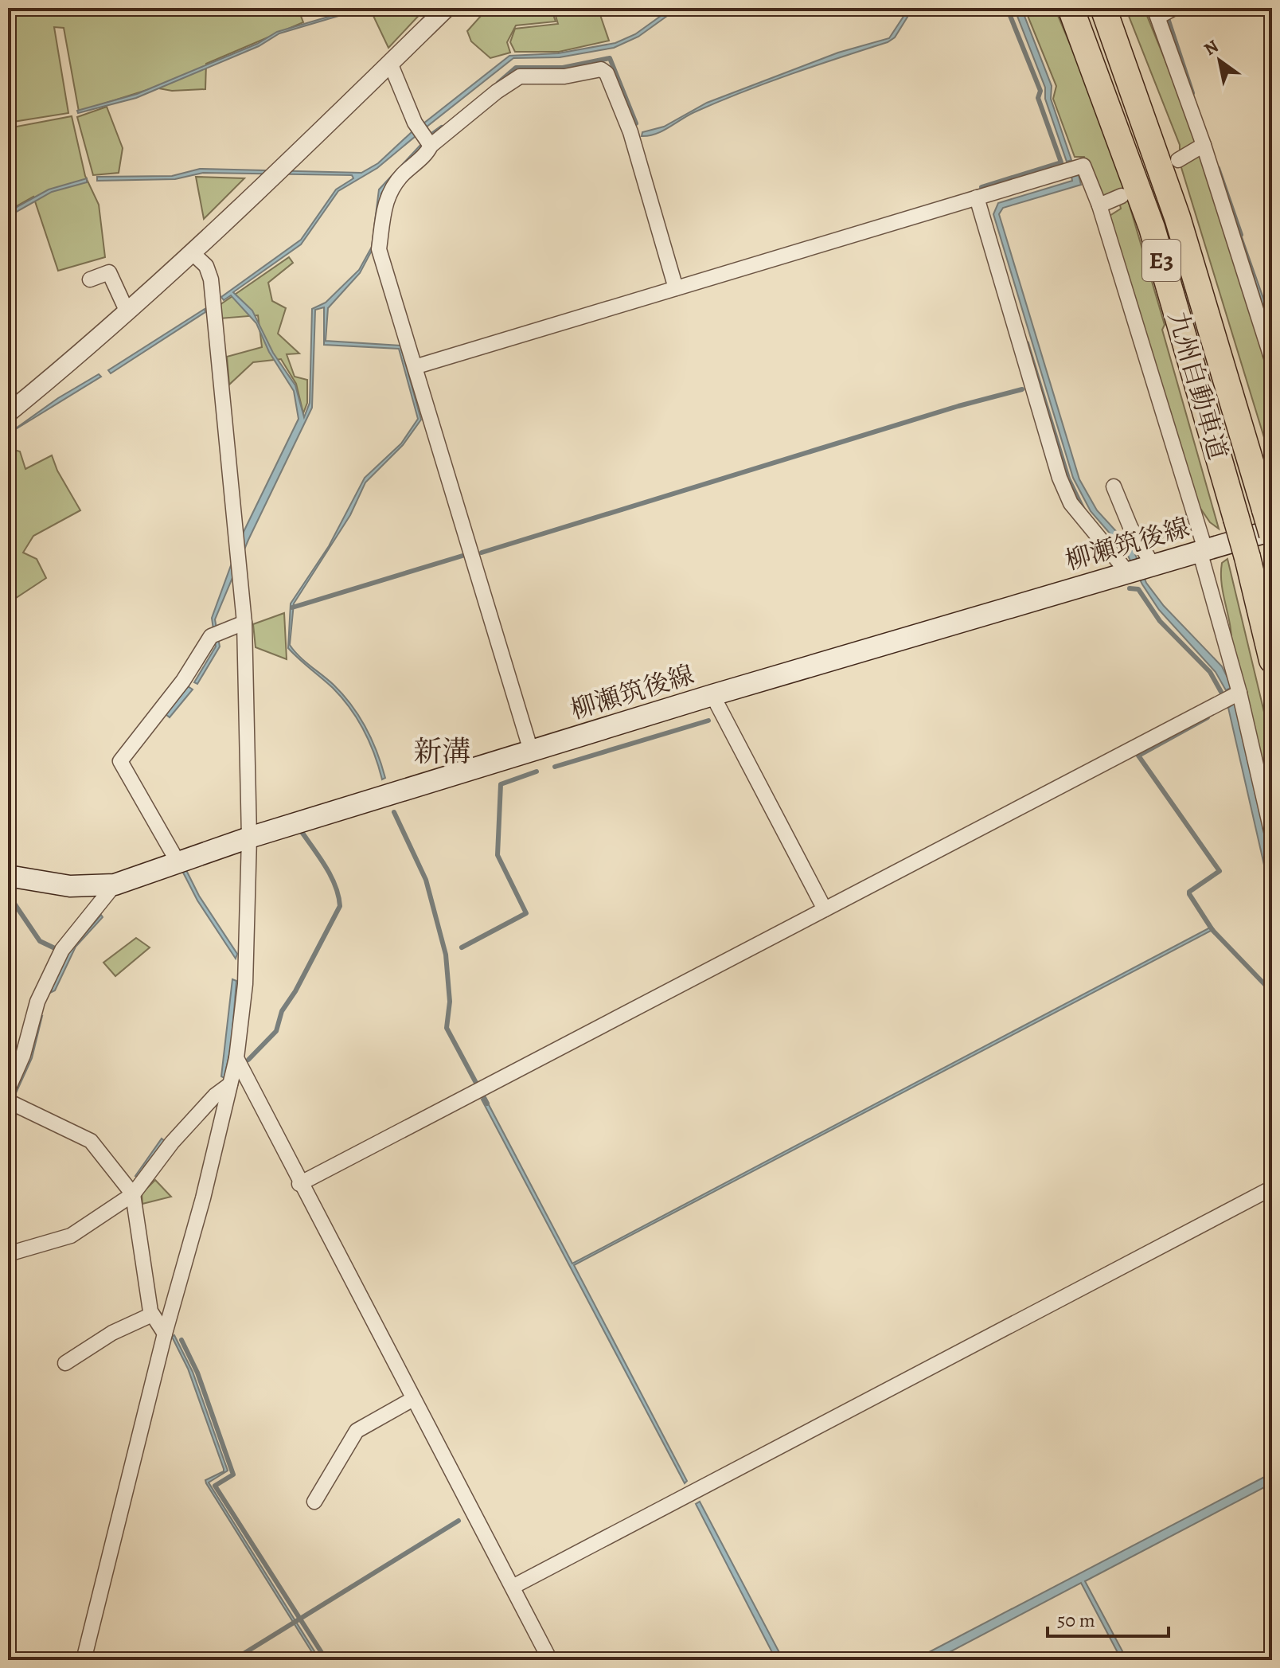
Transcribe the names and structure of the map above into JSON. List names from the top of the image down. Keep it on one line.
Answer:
{"streets":{"highway":["E3","九州自動車道"],"main road":["柳瀬筑後線"]},"crossings":[["九州自動車道","柳瀬筑後線"]],"districts":["新溝"],"scale_bar":"50 m","north":"top left"}
